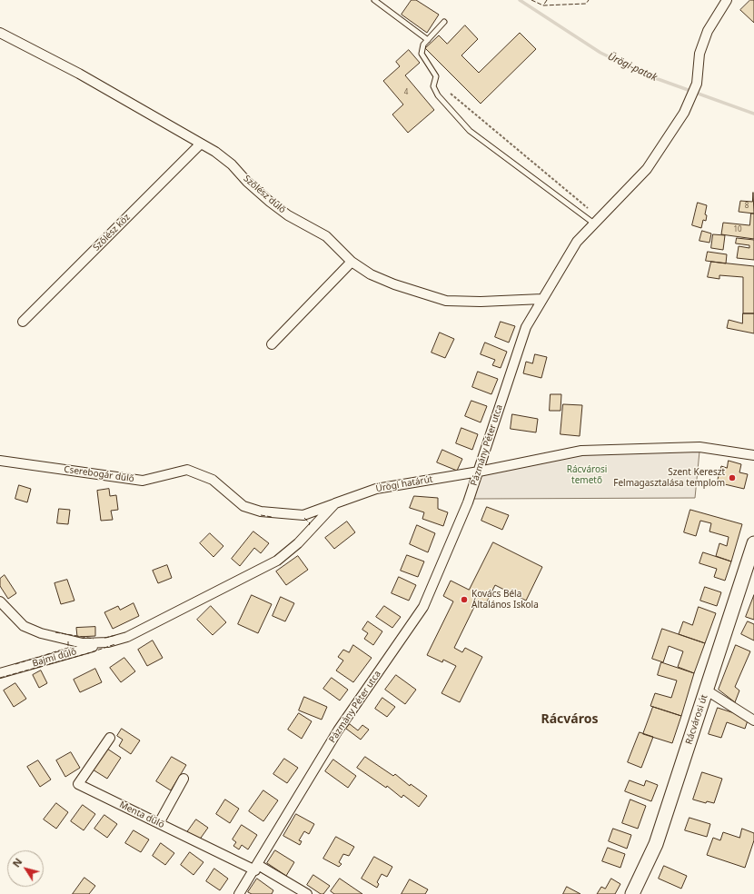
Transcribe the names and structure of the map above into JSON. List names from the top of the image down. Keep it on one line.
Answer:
{"streets":{"street":["Szőlész dűlő","Szőlész köz","Pázmány Péter utca","Cserebogár dűlő","Ürögi határút","Bajmi dűlő","Rácvárosi út","Menta dűlő"]},"crossings":[["Szőlész dűlő","Szőlész köz"],["Szőlész dűlő","Pázmány Péter utca"],["Pázmány Péter utca","Ürögi határút"],["Pázmány Péter utca","Menta dűlő"],["Cserebogár dűlő","Ürögi határút"],["Ürögi határút","Bajmi dűlő"]],"districts":["Rácváros"],"water":["Ürögi-patak"],"parks":["Rácvárosi temető"],"places":["Szent Kereszt Felmagasztalása templom","Kovács Béla Általános Iskola"],"house_numbers":["4","8","10"],"north":"top left"}
